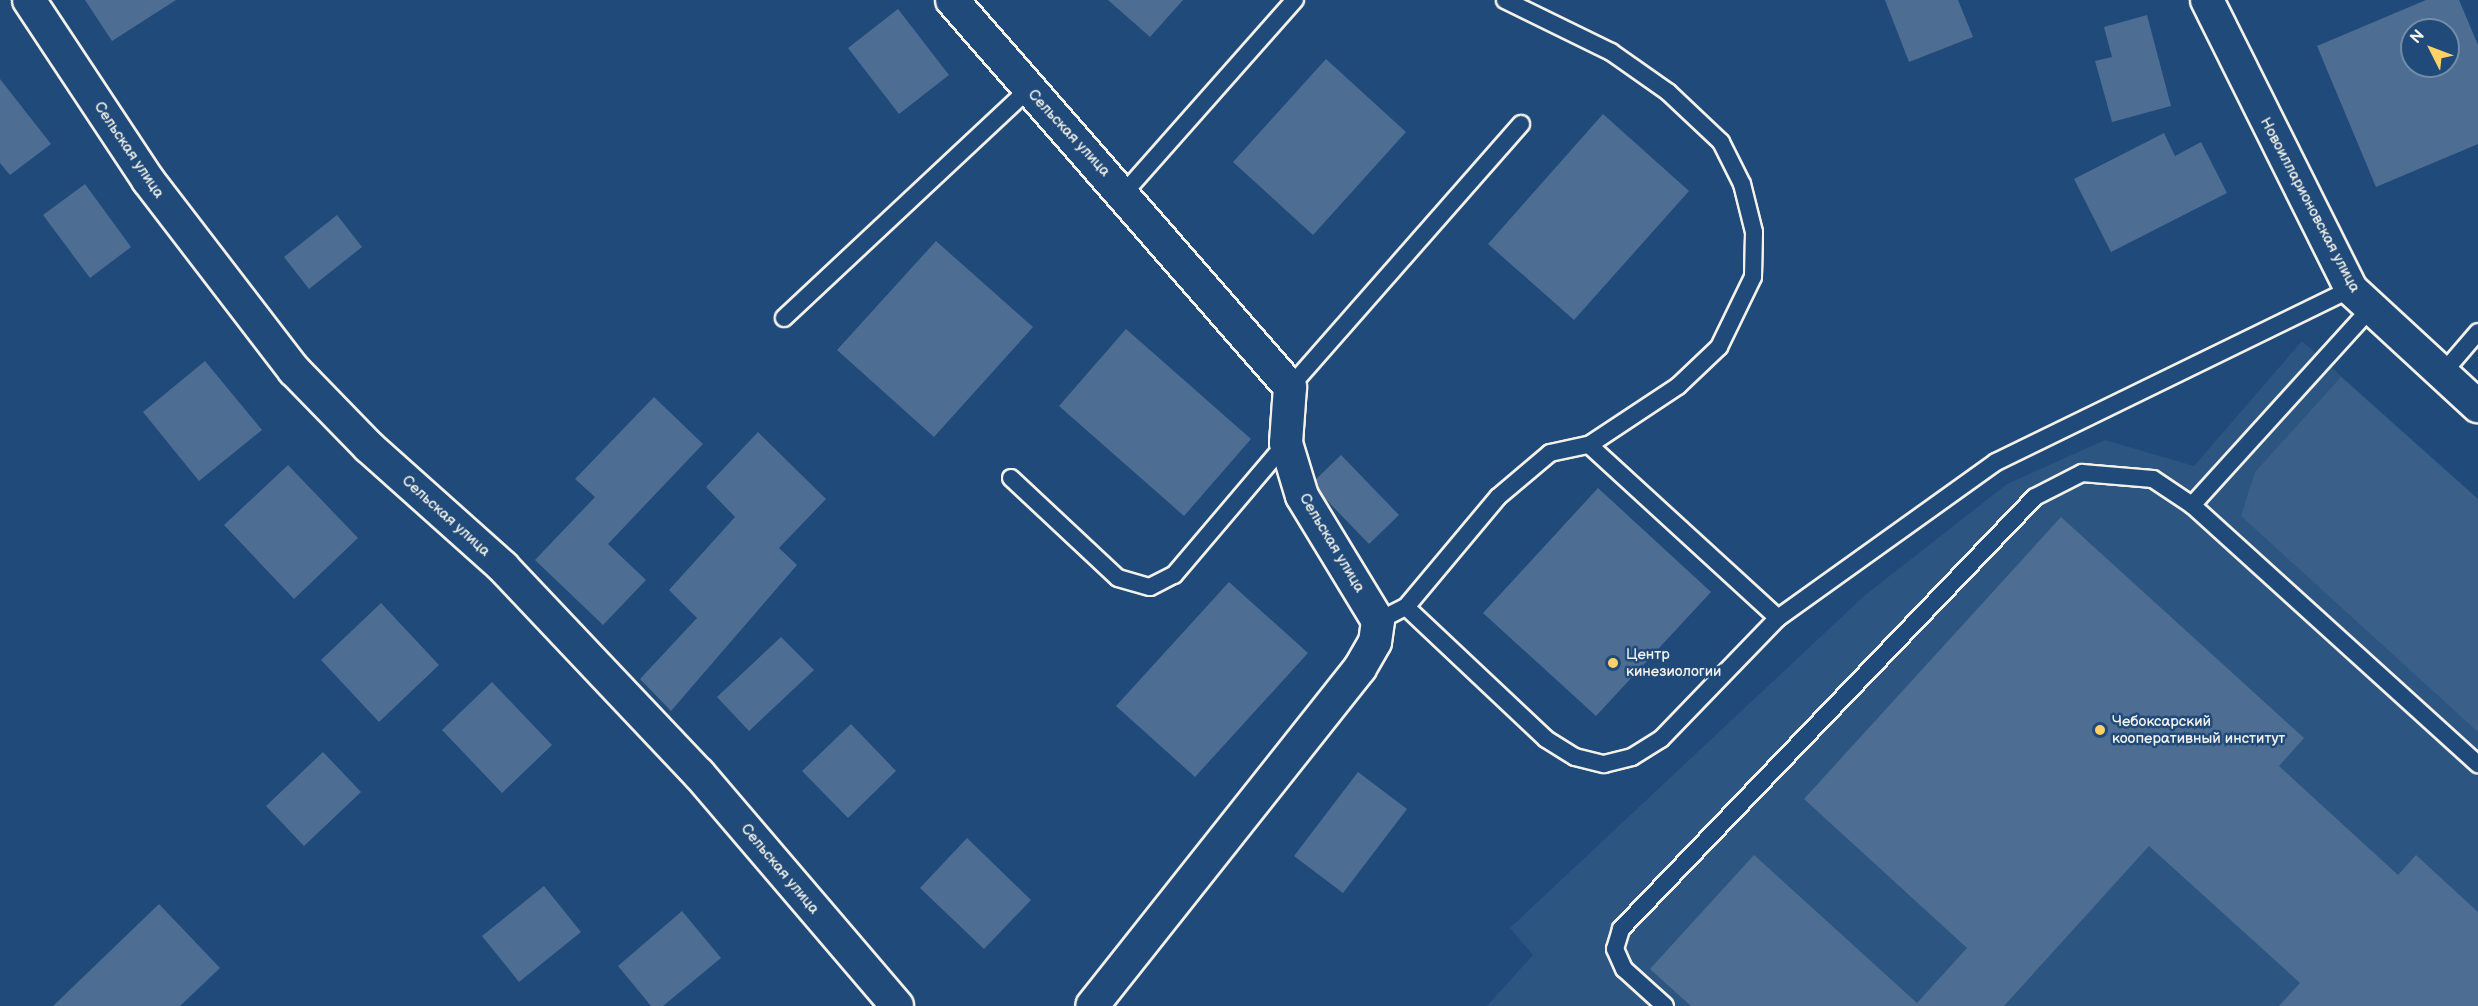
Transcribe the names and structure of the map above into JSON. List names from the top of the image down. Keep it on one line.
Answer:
{"streets":{"street":["Сельская улица","Новоилларионовская улица"]},"places":["Центр кинезиологии","Чебоксарский кооперативный институт"],"north":"top left"}
